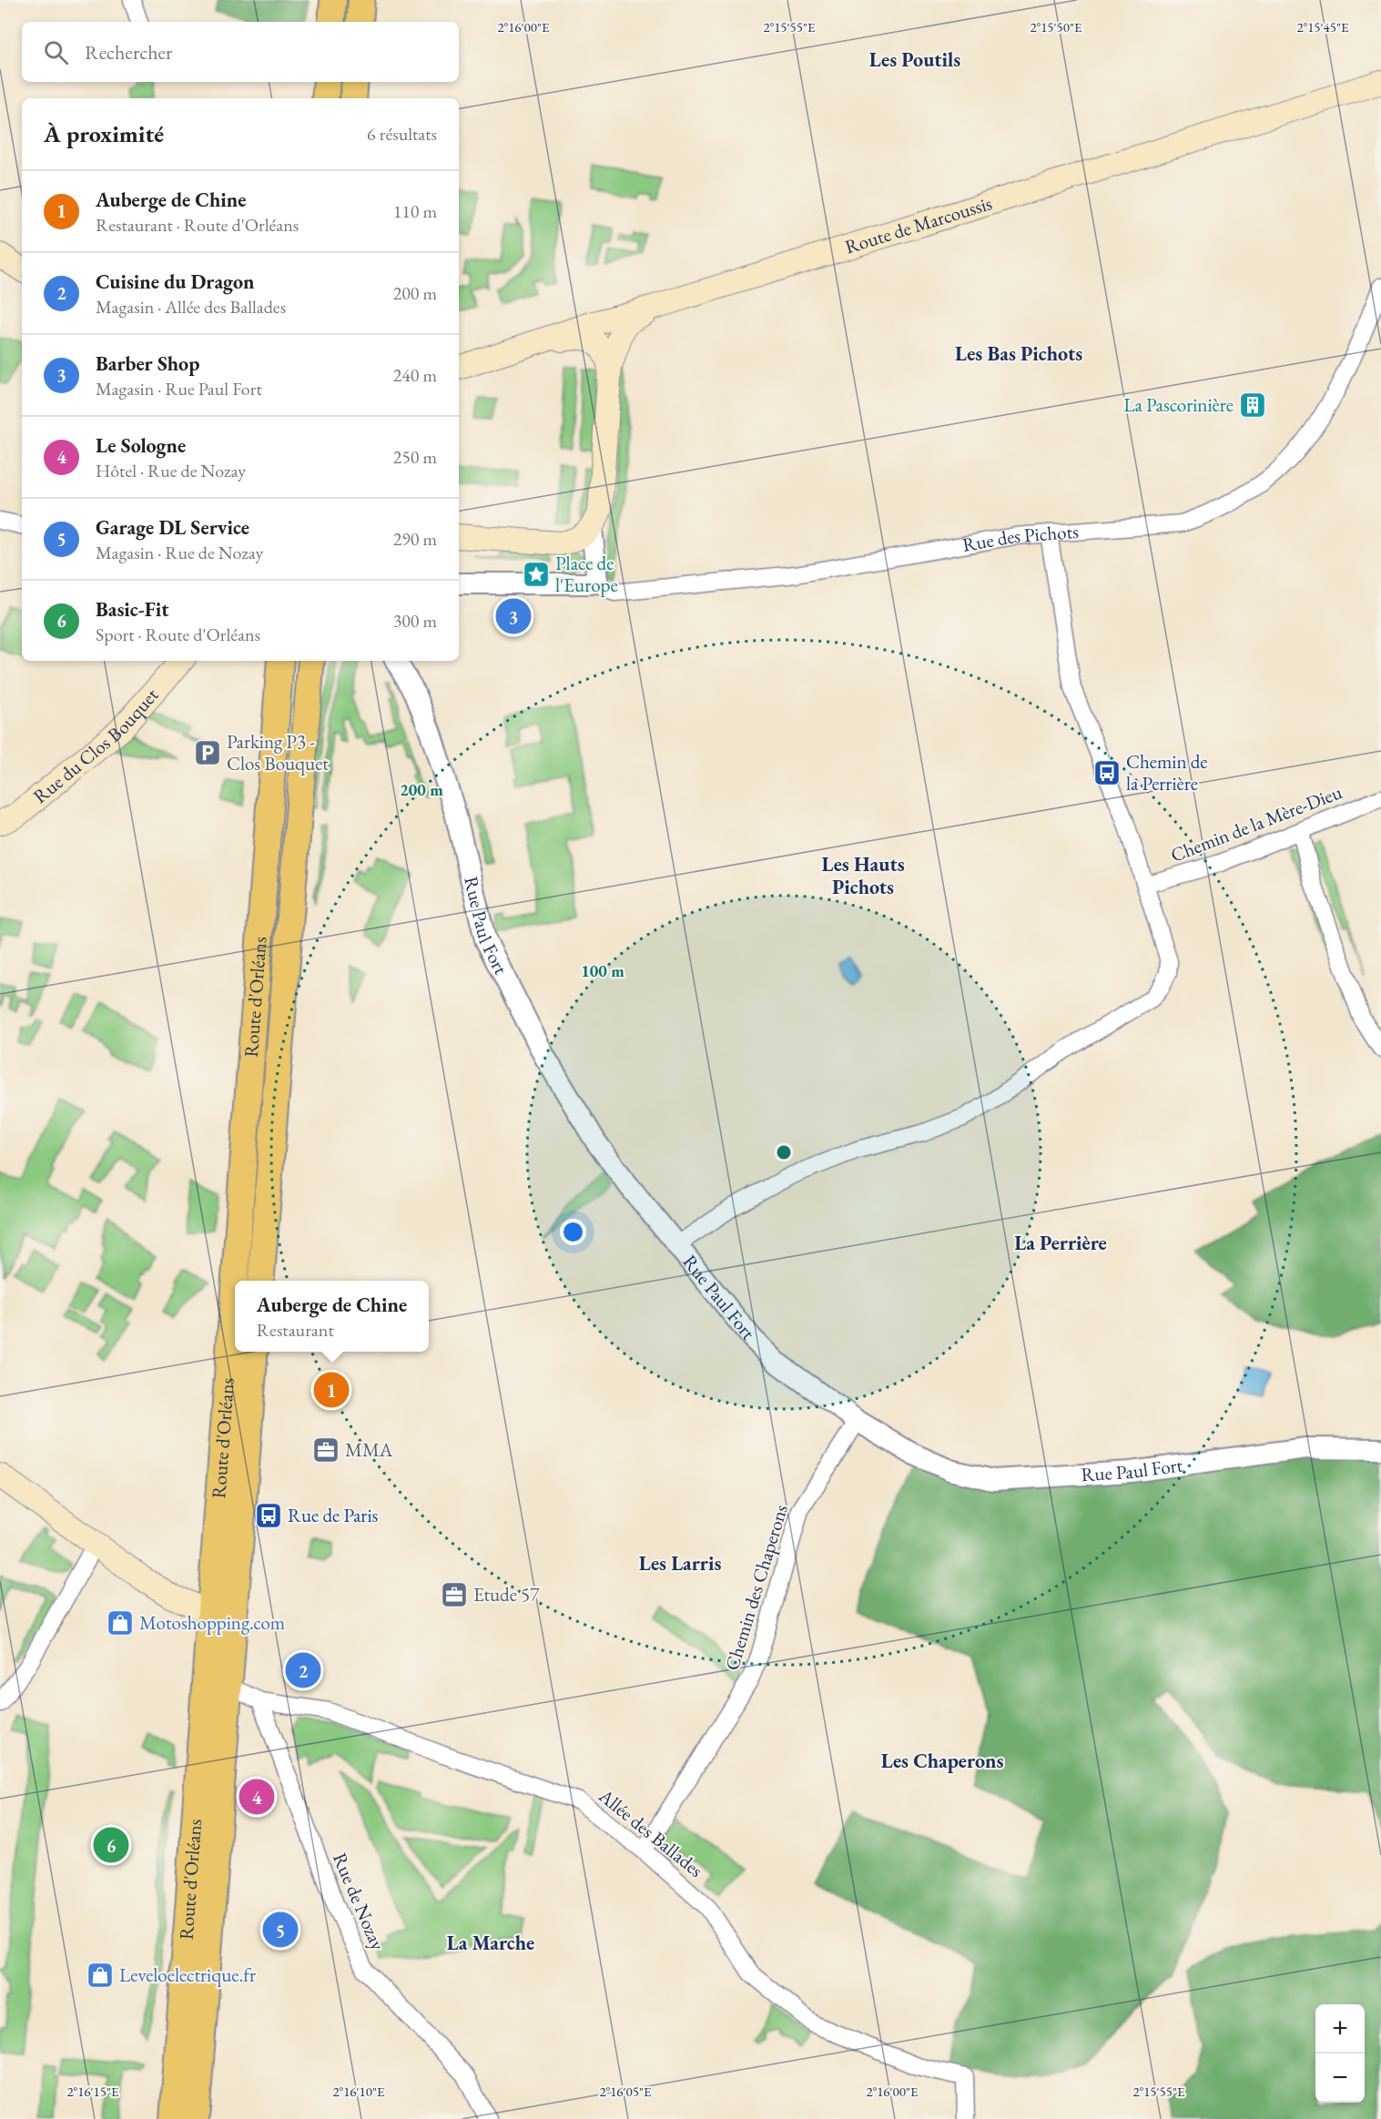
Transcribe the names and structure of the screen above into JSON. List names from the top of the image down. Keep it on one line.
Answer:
{"streets":{"main road":["Route de Marcoussis","Rue du Clos Bouquet","Route d'Orléans"],"street":["Rue des Pichots","Chemin de la Mère-Dieu","Rue Paul Fort","Chemin des Chaperons","Allée des Ballades","Rue de Nozay"]},"crossings":[["Rue Paul Fort","Chemin des Chaperons"],["Chemin des Chaperons","Allée des Ballades"],["Allée des Ballades","Rue de Nozay"]],"districts":["Les Poutils","Les Bas Pichots","Les Hauts Pichots","La Perrière","Les Larris","Les Chaperons","La Marche"],"places":{"building":["La Pascorinière"],"place":["Place de l'Europe"],"parking":["Parking P3 - Clos Bouquet"],"bus stop":["Chemin de la Perrière","Rue de Paris"],"office":["MMA","Etude 57"],"shop":["Motoshopping.com","Leveloelectrique.fr"]},"page":{"search":"Rechercher","heading":["À proximité","6 résultats"],"list":[{"mark":"1","name":"Auberge de Chine","note":"Restaurant · Route d'Orléans","value":"110 m"},{"mark":"2","name":"Cuisine du Dragon","note":"Magasin · Allée des Ballades","value":"200 m"},{"mark":"3","name":"Barber Shop","note":"Magasin · Rue Paul Fort","value":"240 m"},{"mark":"4","name":"Le Sologne","note":"Hôtel · Rue de Nozay","value":"250 m"},{"mark":"5","name":"Garage DL Service","note":"Magasin · Rue de Nozay","value":"290 m"},{"mark":"6","name":"Basic-Fit","note":"Sport · Route d'Orléans","value":"300 m"}],"pins":["3","1","2","4","6","5"],"popup":["Auberge de Chine","Restaurant"],"map_buttons":["+","−"]},"coordinates":["2°16'00\"E","2°15'55\"E","2°15'45\"E","2°15'50\"E","2°16'15\"E","2°16'10\"E","2°16'05\"E"],"rings":["200 m","100 m"]}
